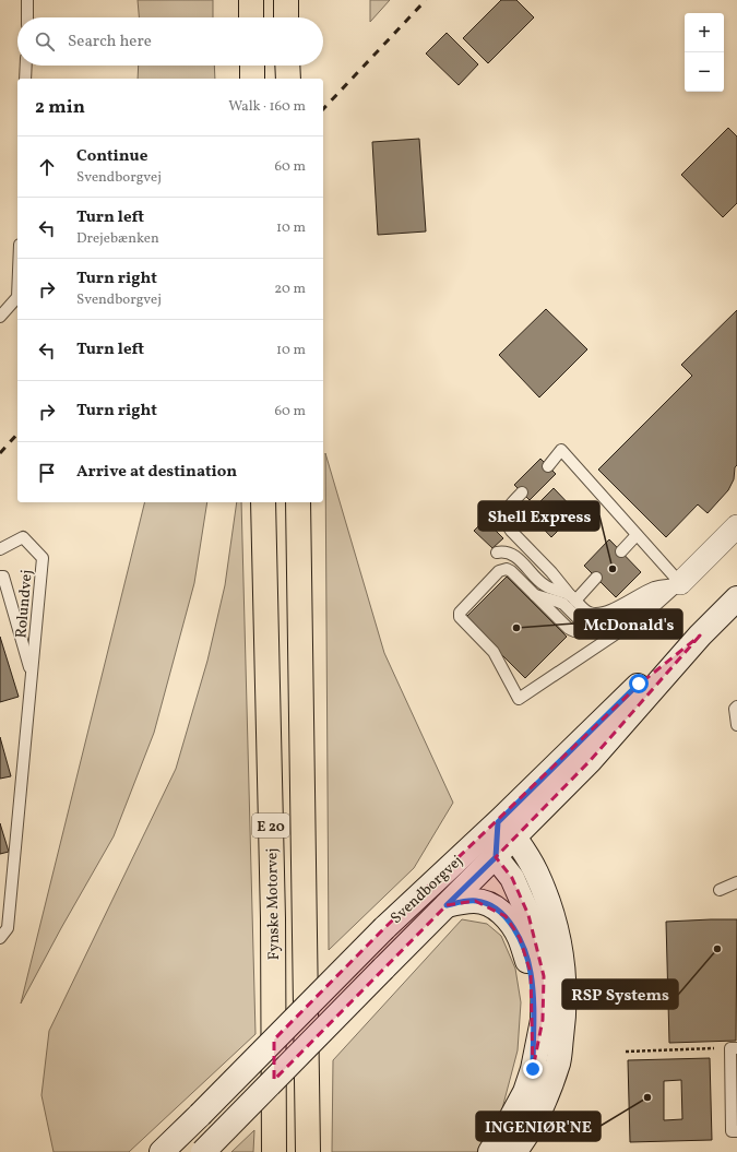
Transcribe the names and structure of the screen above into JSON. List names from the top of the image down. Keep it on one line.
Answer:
{"streets":{"highway":["E 20","Fynske Motorvej"],"main road":["Svendborgvej"],"lane":["Rolundvej"]},"places":["Shell Express","McDonald's","RSP Systems","INGENIØR'NE"],"page":{"map_buttons":["+","−"],"search":"Search here","heading":["2 min","Walk · 160 m"],"list":[["Continue","Svendborgvej","60 m"],["Turn left","Drejebænken","10 m"],["Turn right","Svendborgvej","20 m"],["Turn left","10 m"],["Turn right","60 m"],"Arrive at destination"]}}
